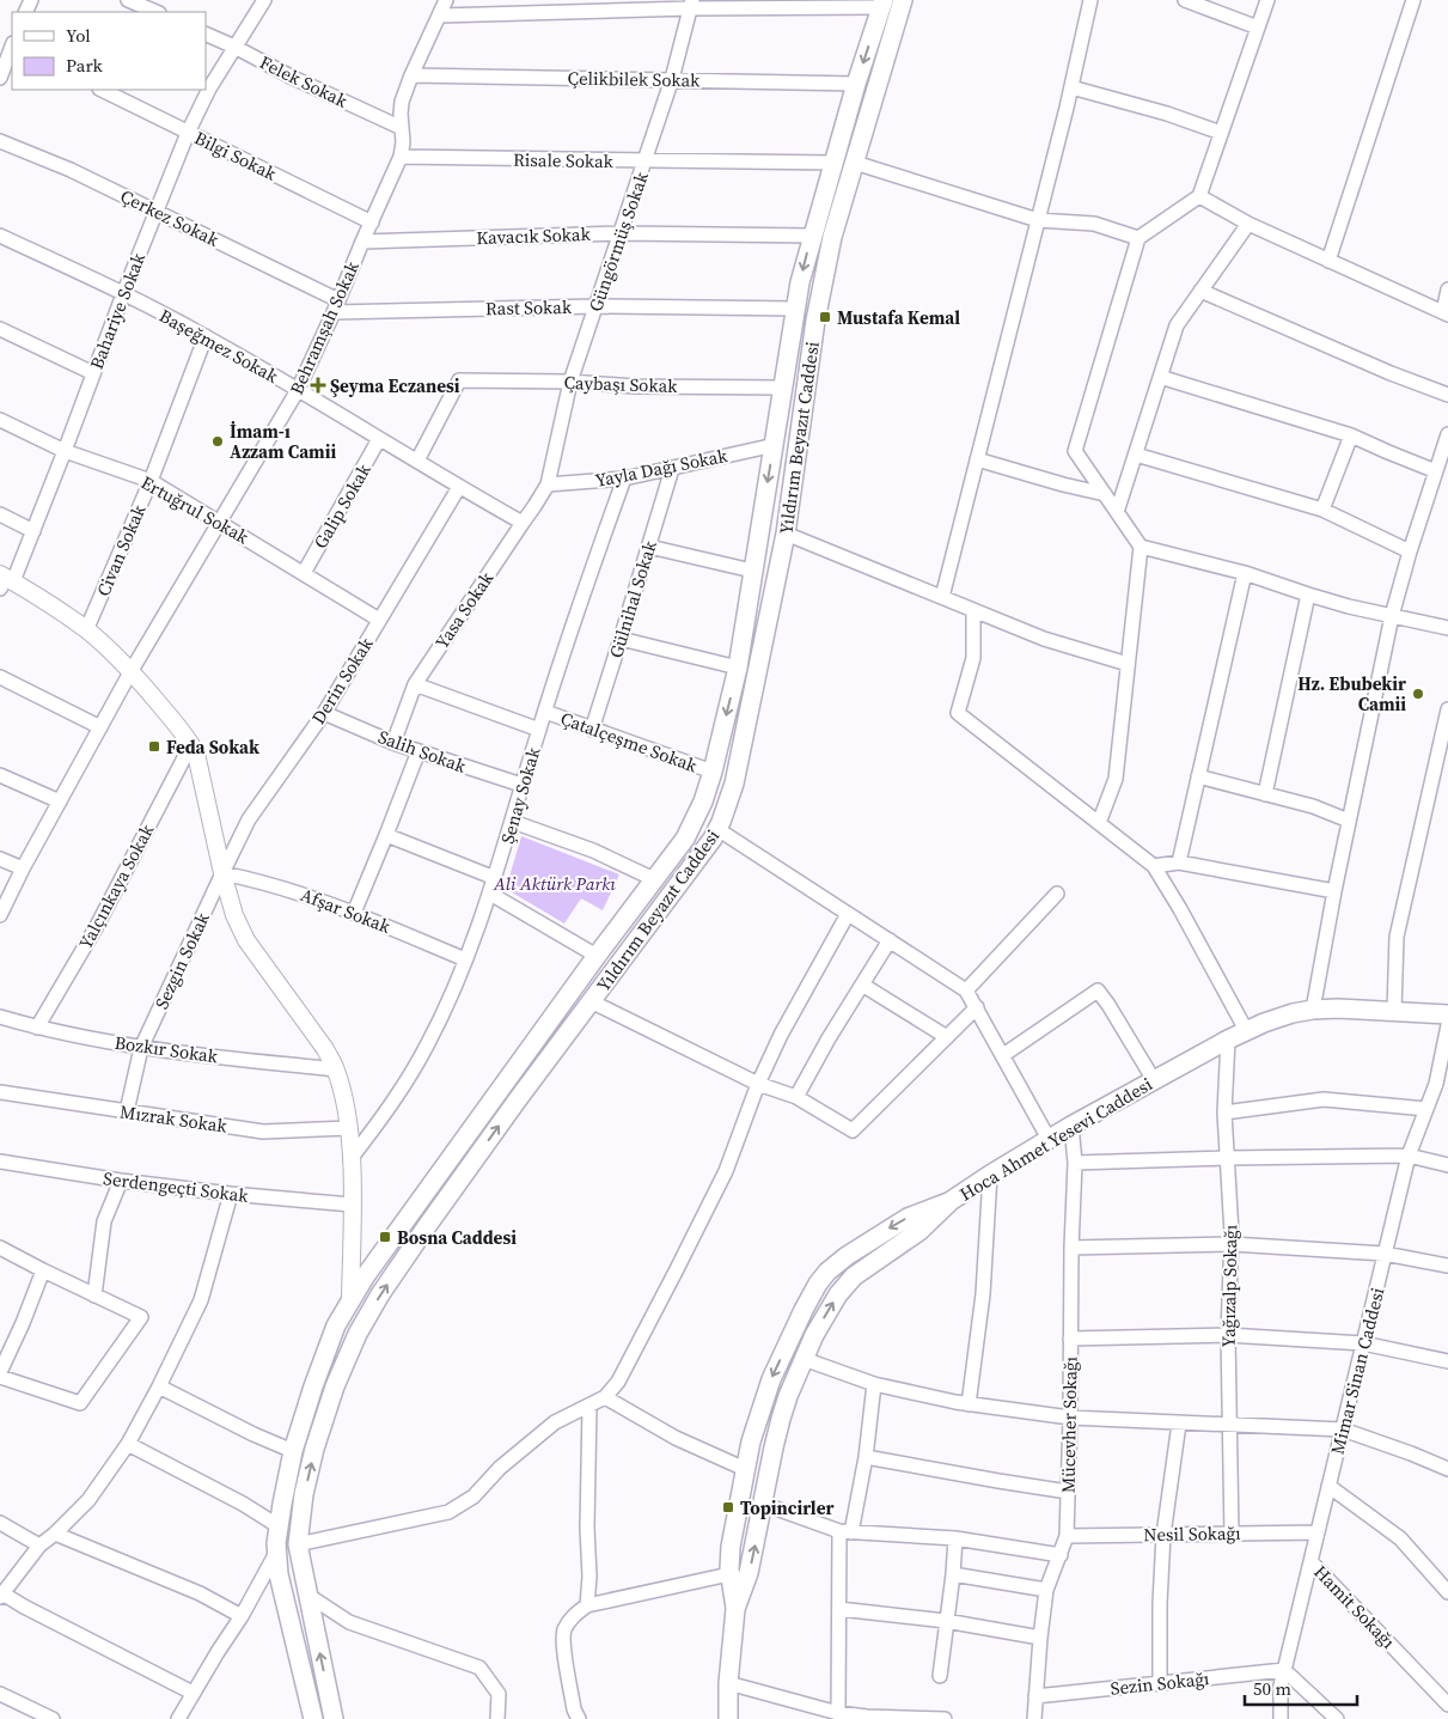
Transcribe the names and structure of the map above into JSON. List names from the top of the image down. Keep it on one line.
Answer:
{"streets":{"main road":["Yıldırım Beyazıt Caddesi","Hoca Ahmet Yesevi Caddesi"],"street":["Çelikbilek Sokak","Felek Sokak","Bilgi Sokak","Risale Sokak","Çerkez Sokak","Kavacık Sokak","Güngörmüş Sokak","Rast Sokak","Bahariye Sokak","Behramşah Sokak","Başeğmez Sokak","Çaybaşı Sokak","Yayla Dağı Sokak","Galip Sokak","Ertuğrul Sokak","Civan Sokak","Gülnihal Sokak","Yasa Sokak","Derin Sokak","Çatalçeşme Sokak","Salih Sokak","Şenay Sokak","Yalçınkaya Sokak","Afşar Sokak","Sezgin Sokak","Bozkır Sokak","Mızrak Sokak","Serdengeçti Sokak","Yağızalp Sokağı","Mimar Sinan Caddesi","Mücevher Sokağı","Nesil Sokağı","Hamit Sokağı","Sezin Sokağı"]},"crossings":[["Çelikbilek Sokak","Güngörmüş Sokak"],["Çelikbilek Sokak","Behramşah Sokak"],["Felek Sokak","Bahariye Sokak"],["Felek Sokak","Behramşah Sokak"],["Bilgi Sokak","Bahariye Sokak"],["Bilgi Sokak","Behramşah Sokak"],["Risale Sokak","Güngörmüş Sokak"],["Risale Sokak","Behramşah Sokak"],["Çerkez Sokak","Rast Sokak"],["Çerkez Sokak","Bahariye Sokak"],["Çerkez Sokak","Behramşah Sokak"],["Kavacık Sokak","Güngörmüş Sokak"],["Kavacık Sokak","Behramşah Sokak"],["Güngörmüş Sokak","Rast Sokak"],["Güngörmüş Sokak","Çaybaşı Sokak"],["Güngörmüş Sokak","Yayla Dağı Sokak"],["Güngörmüş Sokak","Yasa Sokak"],["Rast Sokak","Behramşah Sokak"],["Bahariye Sokak","Başeğmez Sokak"],["Bahariye Sokak","Ertuğrul Sokak"],["Behramşah Sokak","Başeğmez Sokak"],["Behramşah Sokak","Ertuğrul Sokak"],["Başeğmez Sokak","Çaybaşı Sokak"],["Başeğmez Sokak","Galip Sokak"],["Başeğmez Sokak","Civan Sokak"],["Başeğmez Sokak","Yasa Sokak"],["Başeğmez Sokak","Derin Sokak"],["Yayla Dağı Sokak","Gülnihal Sokak"],["Yayla Dağı Sokak","Yasa Sokak"],["Yayla Dağı Sokak","Şenay Sokak"],["Galip Sokak","Ertuğrul Sokak"],["Ertuğrul Sokak","Civan Sokak"],["Ertuğrul Sokak","Derin Sokak"],["Gülnihal Sokak","Çatalçeşme Sokak"],["Yasa Sokak","Salih Sokak"],["Derin Sokak","Salih Sokak"],["Derin Sokak","Afşar Sokak"],["Derin Sokak","Sezgin Sokak"],["Çatalçeşme Sokak","Şenay Sokak"],["Salih Sokak","Şenay Sokak"],["Şenay Sokak","Afşar Sokak"],["Yalçınkaya Sokak","Bozkır Sokak"],["Afşar Sokak","Sezgin Sokak"],["Sezgin Sokak","Bozkır Sokak"],["Sezgin Sokak","Mızrak Sokak"],["Hoca Ahmet Yesevi Caddesi","Yağızalp Sokağı"],["Hoca Ahmet Yesevi Caddesi","Mücevher Sokağı"],["Yağızalp Sokağı","Nesil Sokağı"],["Mimar Sinan Caddesi","Nesil Sokağı"],["Mimar Sinan Caddesi","Hamit Sokağı"],["Mimar Sinan Caddesi","Sezin Sokağı"],["Mücevher Sokağı","Nesil Sokağı"],["Mücevher Sokağı","Sezin Sokağı"]],"parks":["Ali Aktürk Parkı"],"places":{"transit":["Mustafa Kemal","Feda Sokak","Bosna Caddesi","Topincirler"],"health":["Şeyma Eczanesi"],"other":["İmam-ı Azzam Camii","Hz. Ebubekir Camii"]},"legend":["Yol","Park"],"scale_bar":"50 m"}
